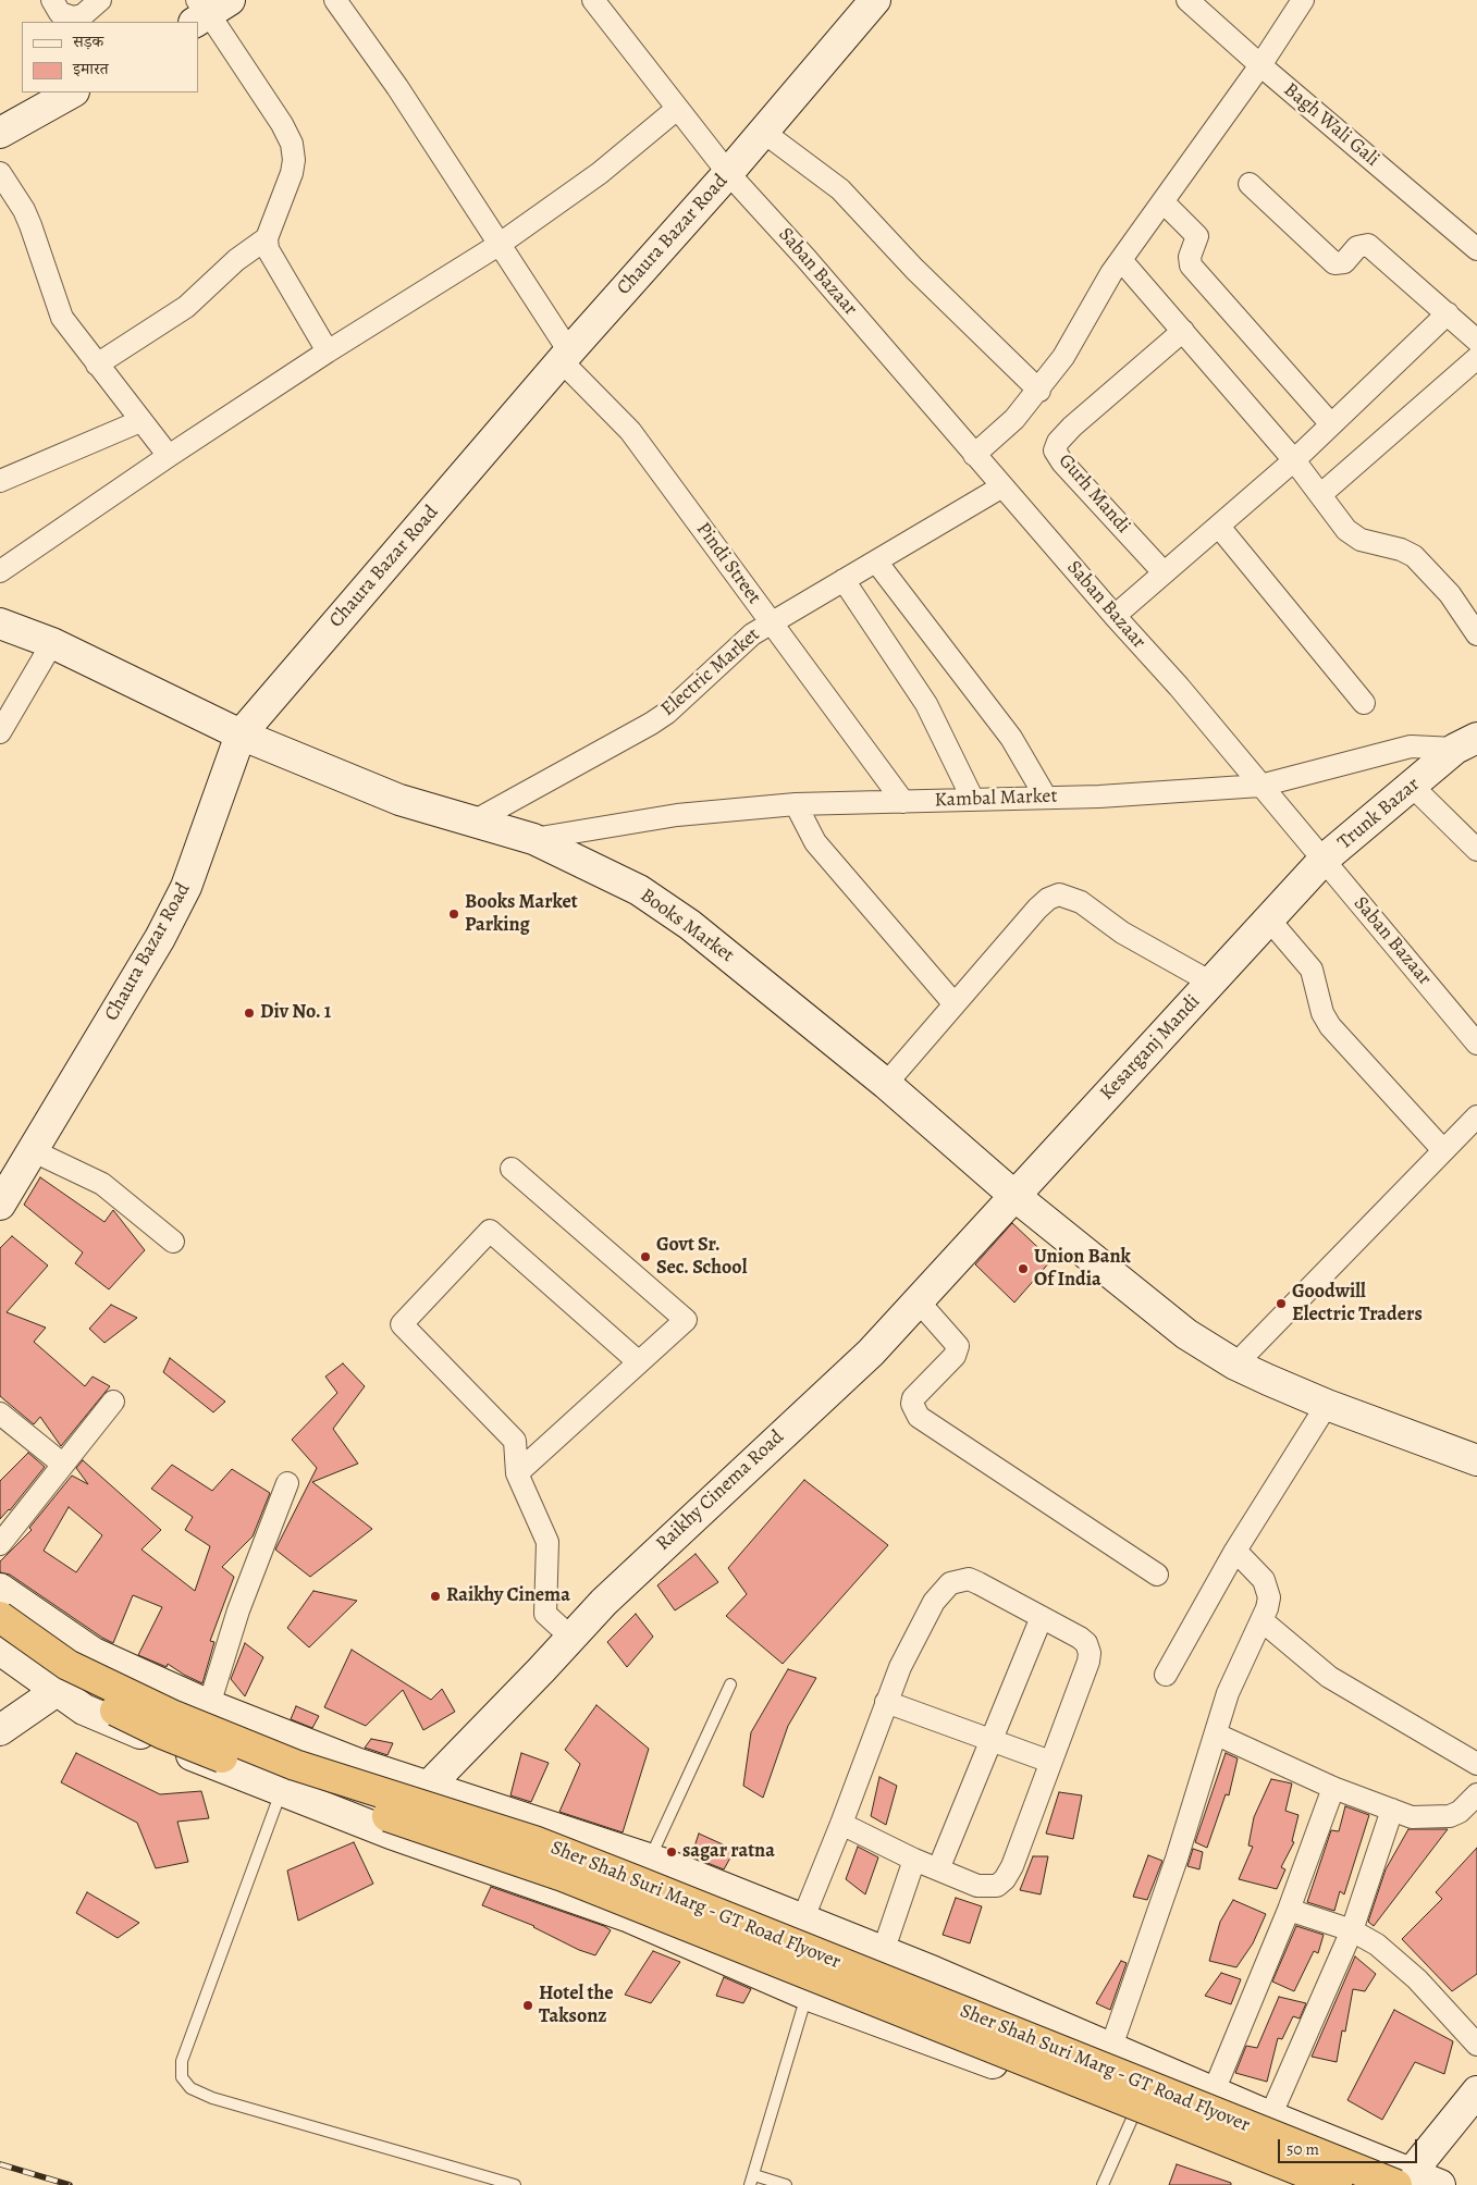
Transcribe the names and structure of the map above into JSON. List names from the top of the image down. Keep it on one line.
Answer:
{"streets":{"main road":["Sher Shah Suri Marg - GT Road Flyover"],"street":["Bagh Wali Gali","Chaura Bazar Road","Saban Bazaar","Gurh Mandi","Pindi Street","Electric Market","Kambal Market","Trunk Bazar","Books Market","Kesarganj Mandi","Raikhy Cinema Road"]},"crossings":[["Chaura Bazar Road","Saban Bazaar"],["Chaura Bazar Road","Pindi Street"],["Chaura Bazar Road","Books Market"],["Saban Bazaar","Electric Market"],["Saban Bazaar","Kambal Market"],["Saban Bazaar","Trunk Bazar"],["Pindi Street","Electric Market"],["Pindi Street","Kambal Market"],["Electric Market","Books Market"],["Kambal Market","Trunk Bazar"],["Kambal Market","Books Market"],["Trunk Bazar","Kesarganj Mandi"],["Books Market","Kesarganj Mandi"],["Books Market","Raikhy Cinema Road"],["Kesarganj Mandi","Raikhy Cinema Road"]],"places":["Books Market Parking","Div No. 1","Govt Sr. Sec. School","Union Bank Of India","Goodwill Electric Traders","Raikhy Cinema","sagar ratna","Hotel the Taksonz"],"legend":["सड़क","इमारत"],"scale_bar":"50 m"}
